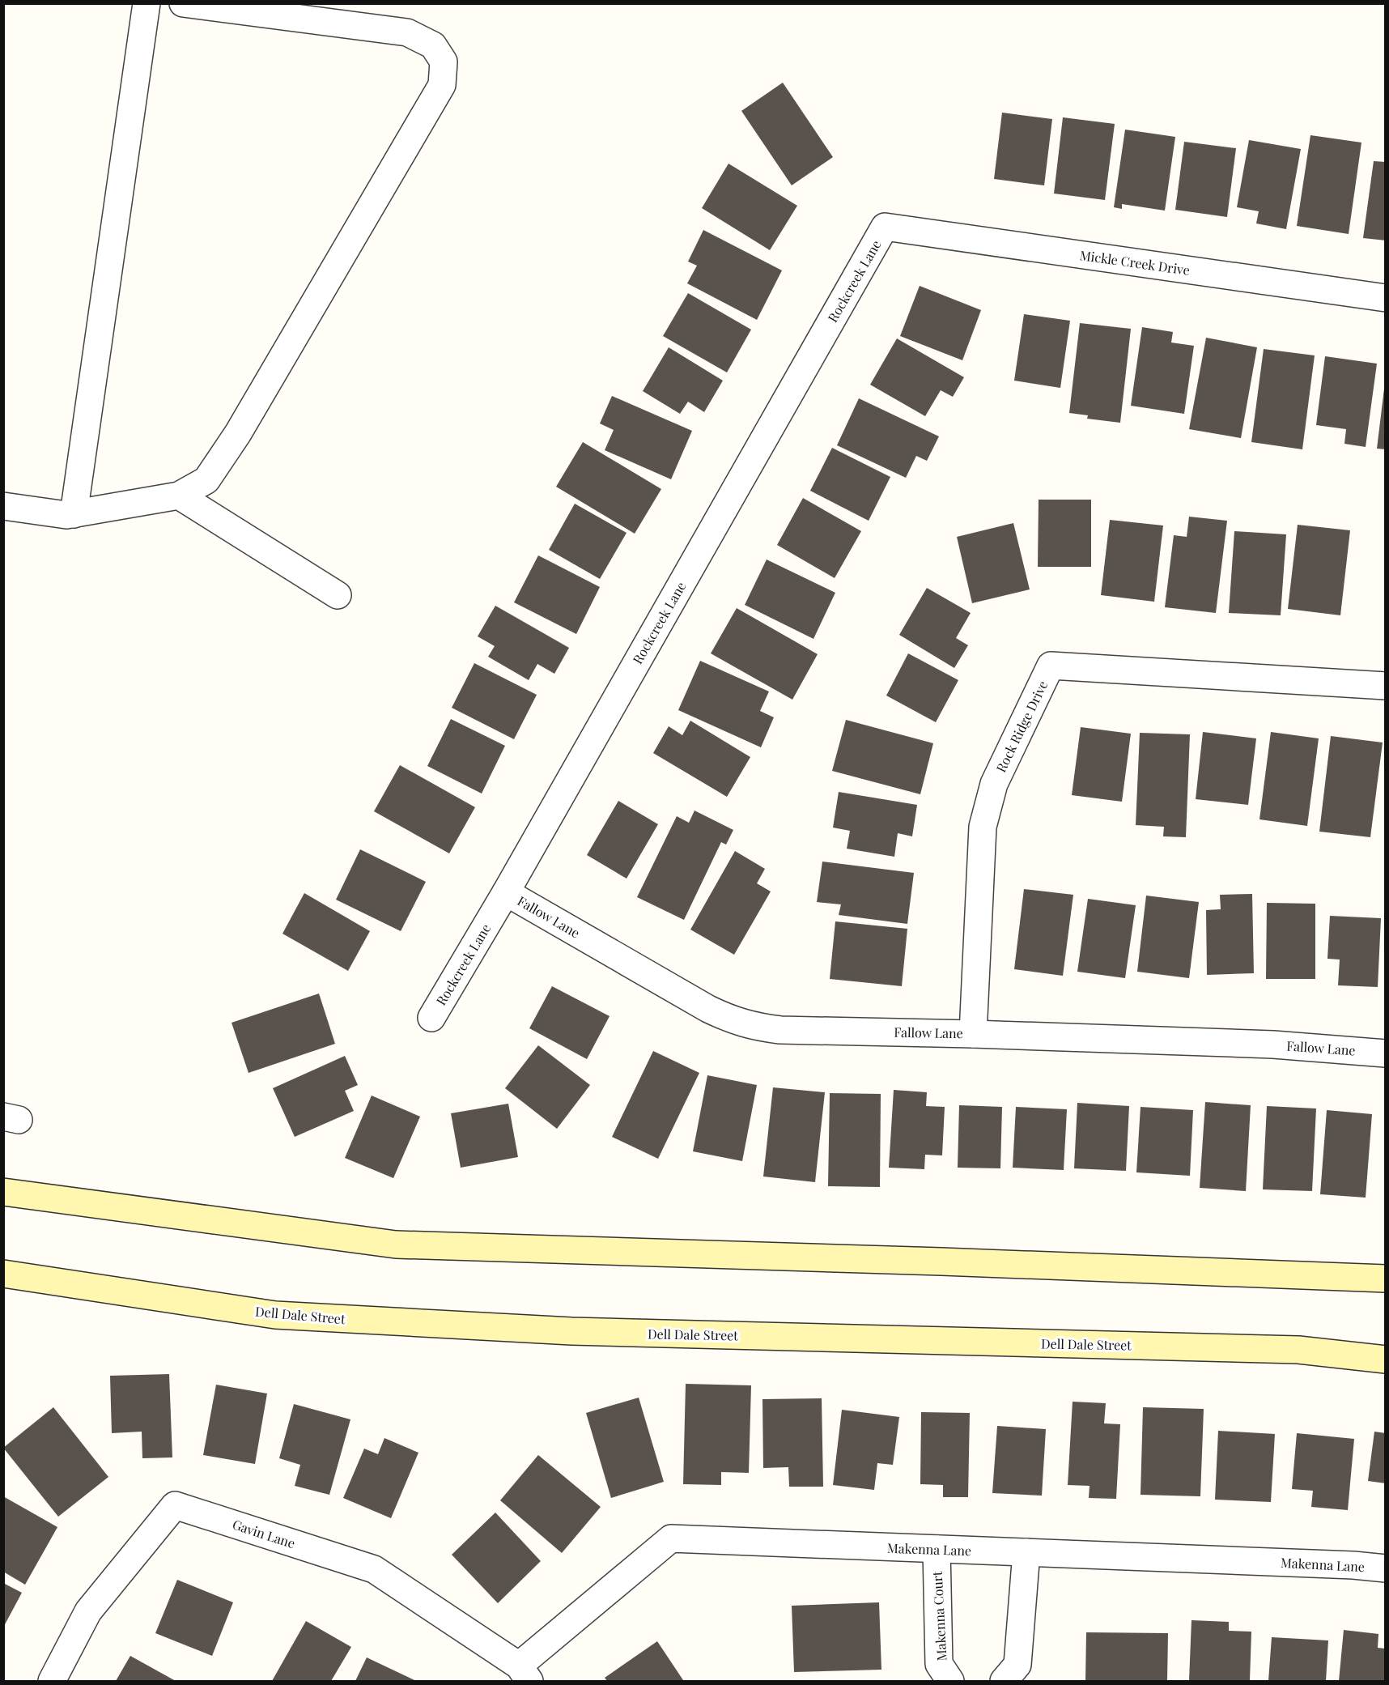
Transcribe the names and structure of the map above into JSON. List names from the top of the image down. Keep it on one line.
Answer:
{"streets":{"main road":["Dell Dale Street"],"street":["Mickle Creek Drive","Rockcreek Lane","Rock Ridge Drive","Fallow Lane","Gavin Lane","Makenna Lane","Makenna Court"]},"crossings":[["Mickle Creek Drive","Rockcreek Lane"],["Rockcreek Lane","Fallow Lane"],["Rock Ridge Drive","Fallow Lane"],["Gavin Lane","Makenna Lane"],["Makenna Lane","Makenna Court"]]}
